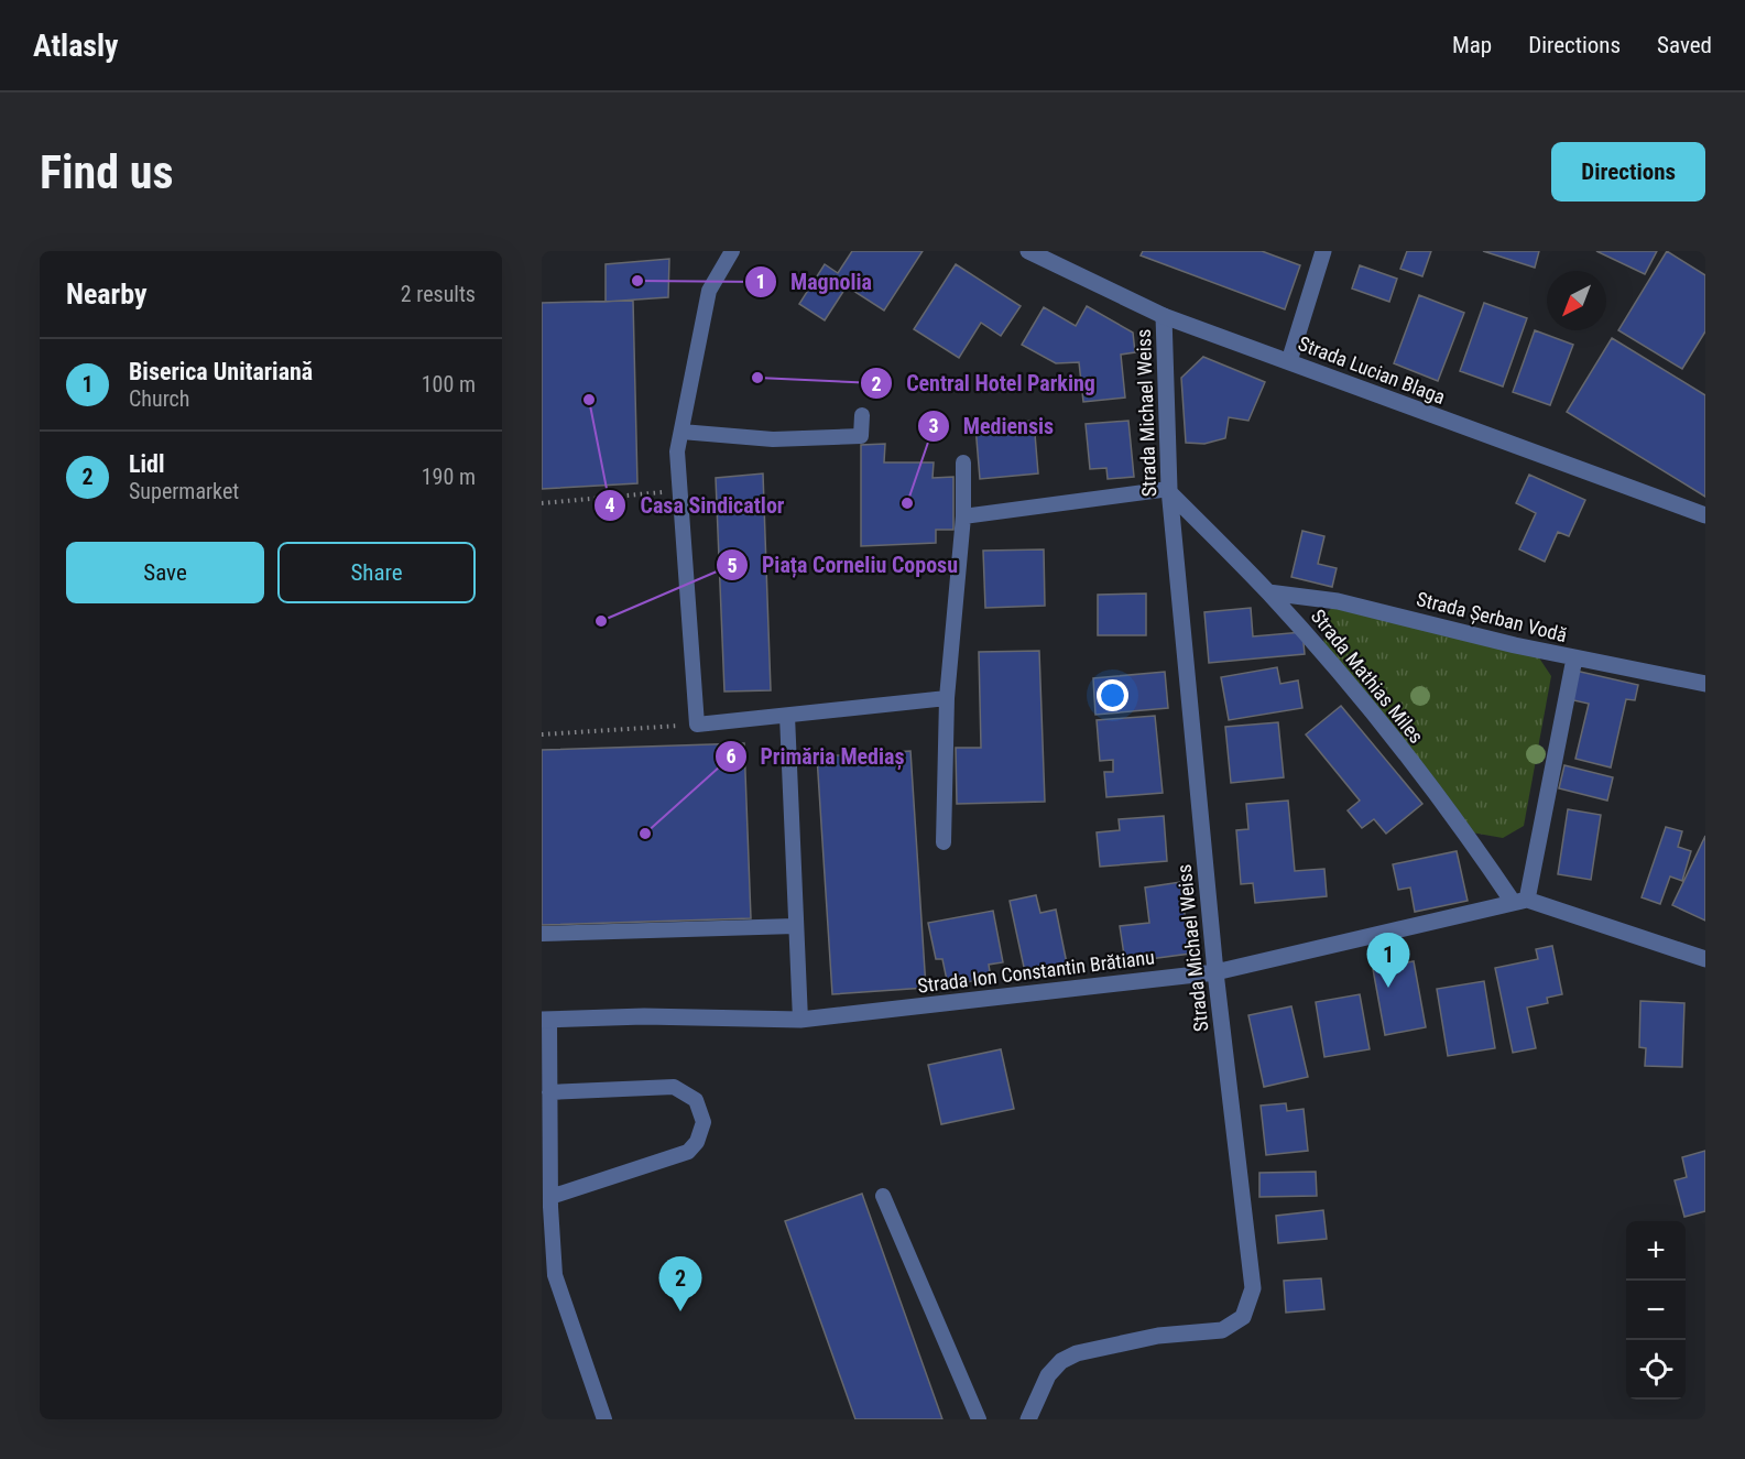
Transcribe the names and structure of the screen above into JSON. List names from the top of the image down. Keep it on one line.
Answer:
{"streets":{"street":["Strada Lucian Blaga","Strada Michael Weiss","Strada Șerban Vodă","Strada Mathias Miles","Strada Ion Constantin Brătianu"]},"crossings":[["Strada Lucian Blaga","Strada Michael Weiss"],["Strada Michael Weiss","Strada Mathias Miles"],["Strada Michael Weiss","Strada Ion Constantin Brătianu"],["Strada Șerban Vodă","Strada Mathias Miles"],["Strada Mathias Miles","Strada Ion Constantin Brătianu"]],"places":["Magnolia","Central Hotel Parking","Casa Sindicatlor","Mediensis","Piața Corneliu Coposu","Primăria Mediaș"],"north":"bottom left","page":{"header":"Atlasly","nav":["Map","Directions","Saved"],"buttons":["Directions",["Save","Share"]],"title":"Find us","heading":["Nearby","2 results"],"list":[{"mark":"1","name":"Biserica Unitariană","note":"Church","value":"100 m"},{"mark":"2","name":"Lidl","note":"Supermarket","value":"190 m"}],"pins":["1","2"],"map_buttons":["+","−"]}}
